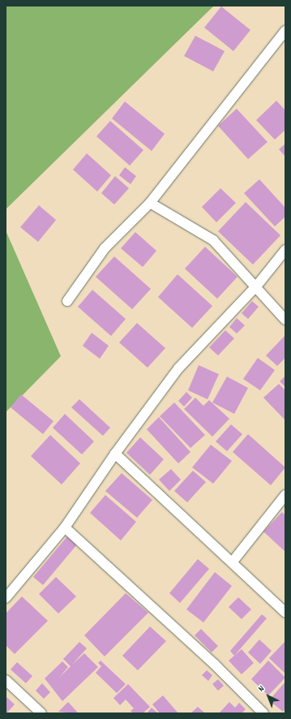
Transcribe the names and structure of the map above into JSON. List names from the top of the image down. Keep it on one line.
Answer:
{"north":"top left"}
